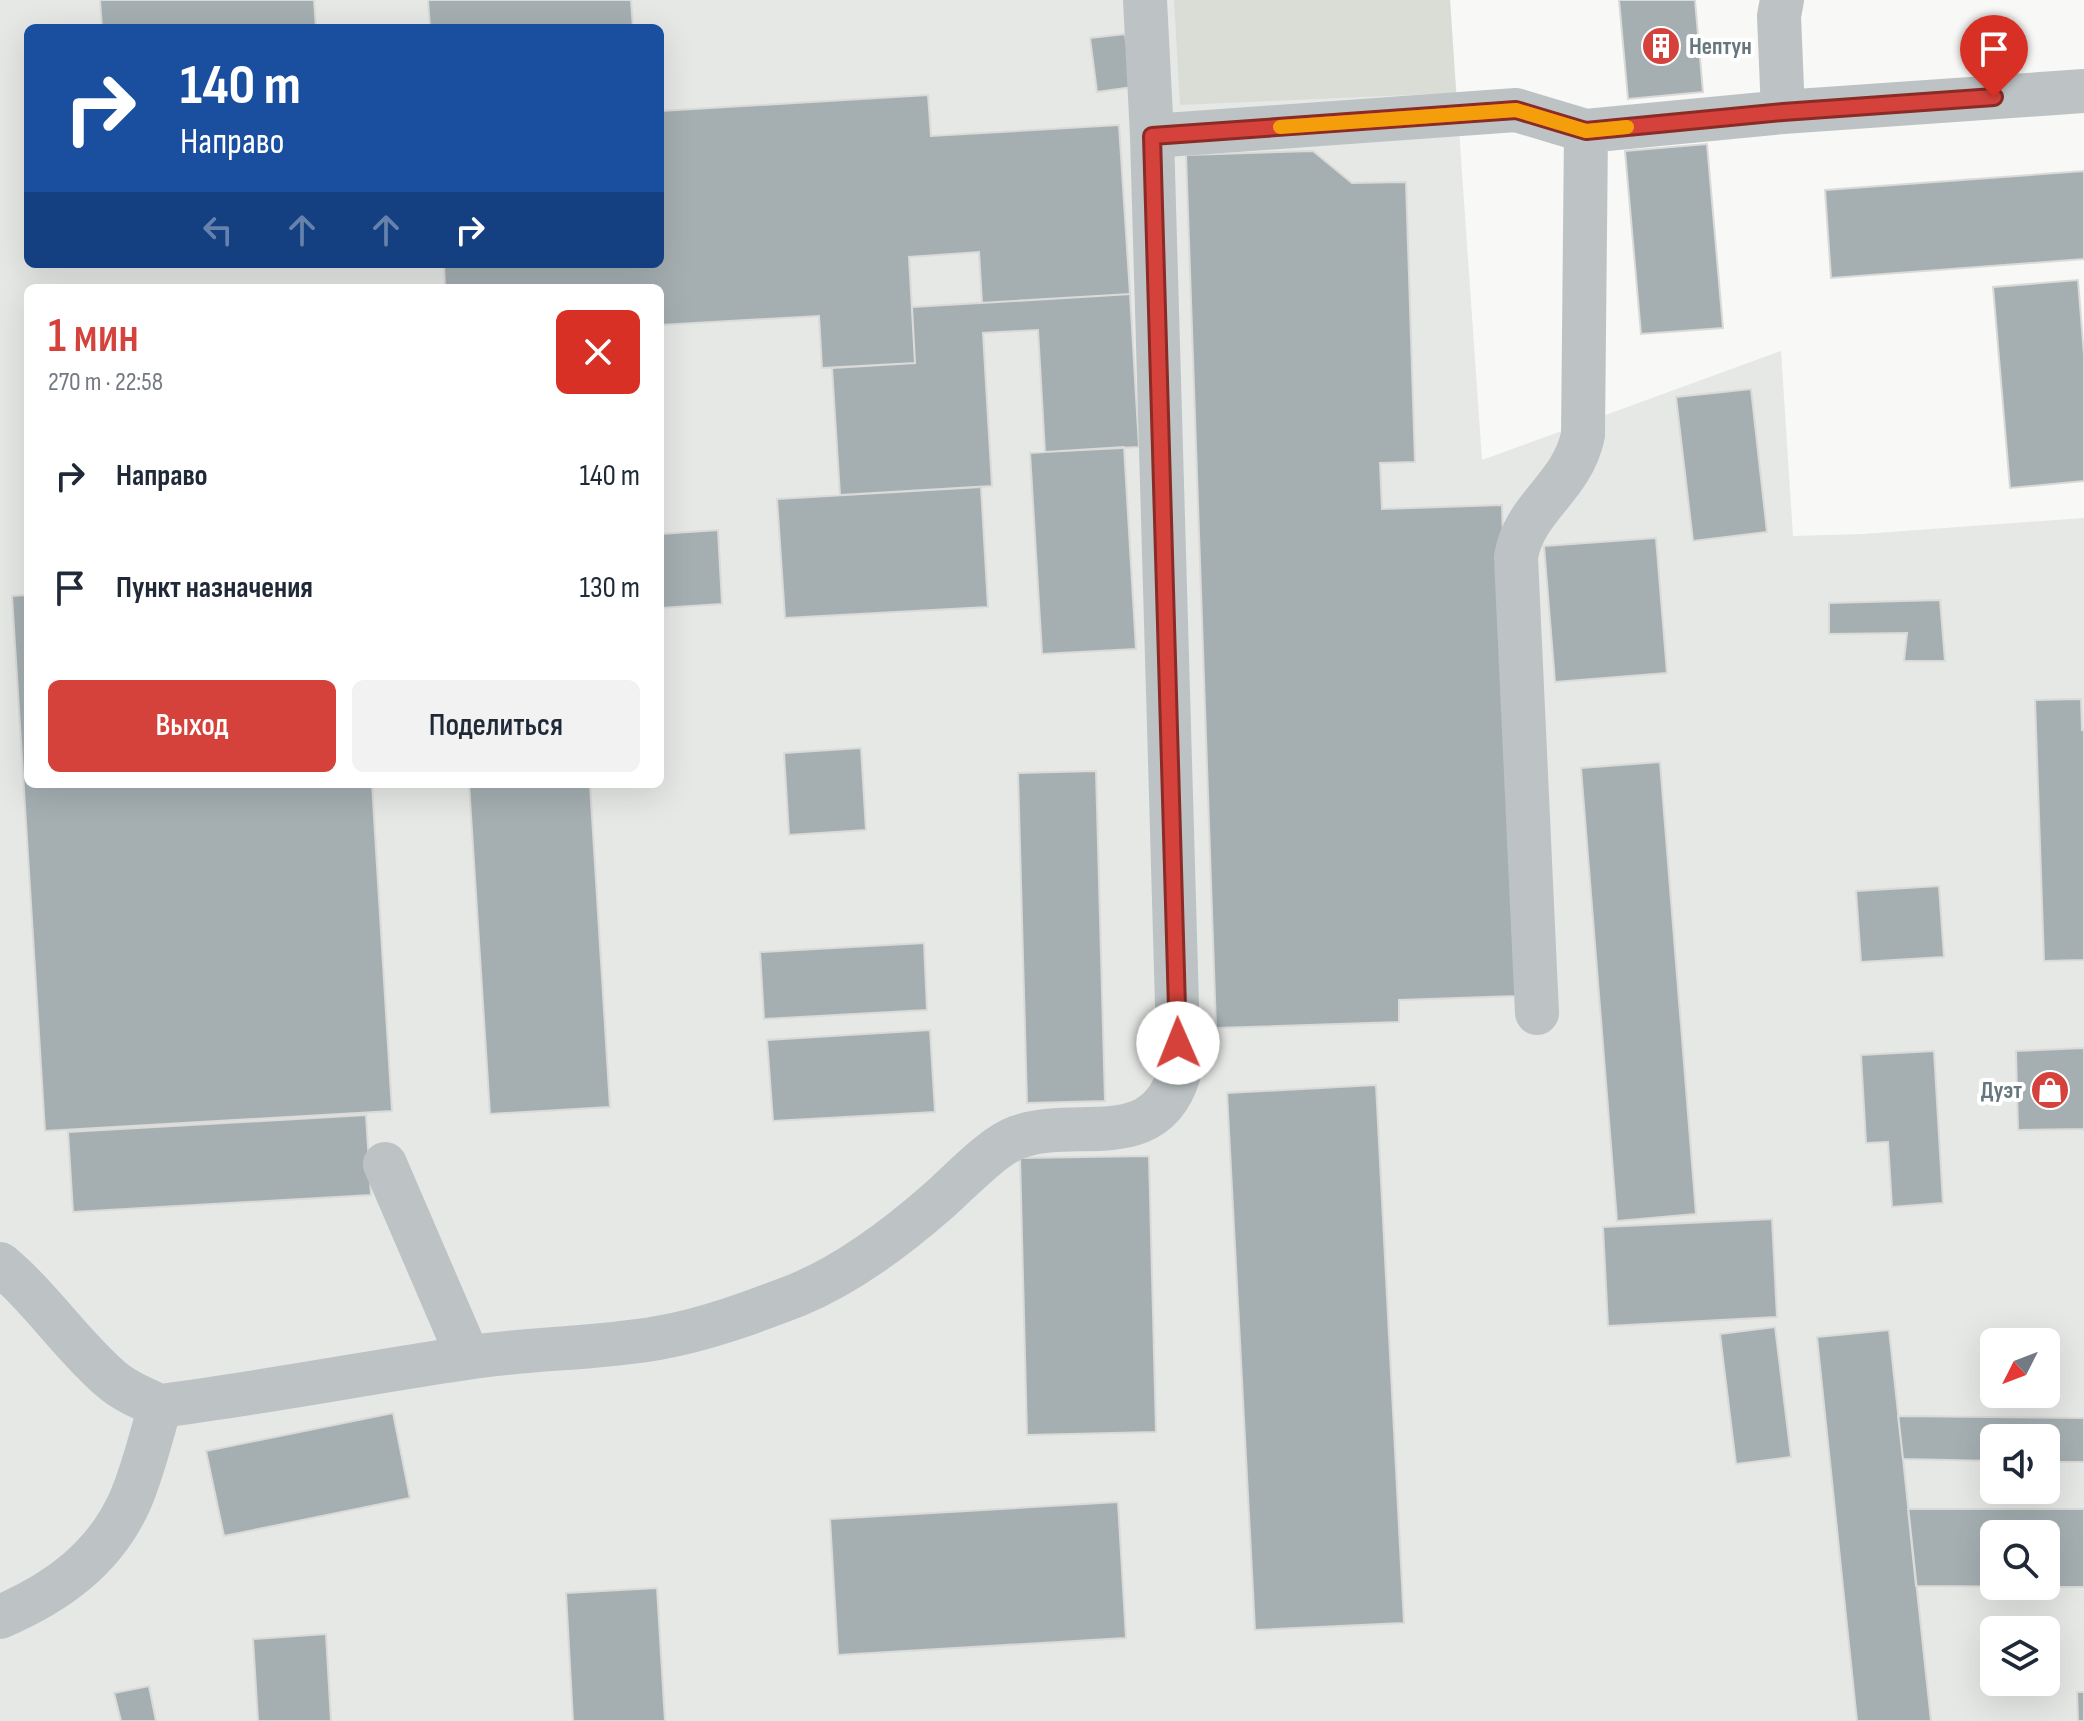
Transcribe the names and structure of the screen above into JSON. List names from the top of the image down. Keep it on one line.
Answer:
{"places":{"building":["Нептун"],"shop":["Дуэт"]},"north":"bottom left","page":{"turn":["140 m","Направо"],"heading":["1 мин","270 m · 22:58"],"list":[{"name":"Направо","value":"140 m"},{"name":"Пункт назначения","value":"130 m"}],"buttons":["Выход","Поделиться"]}}
